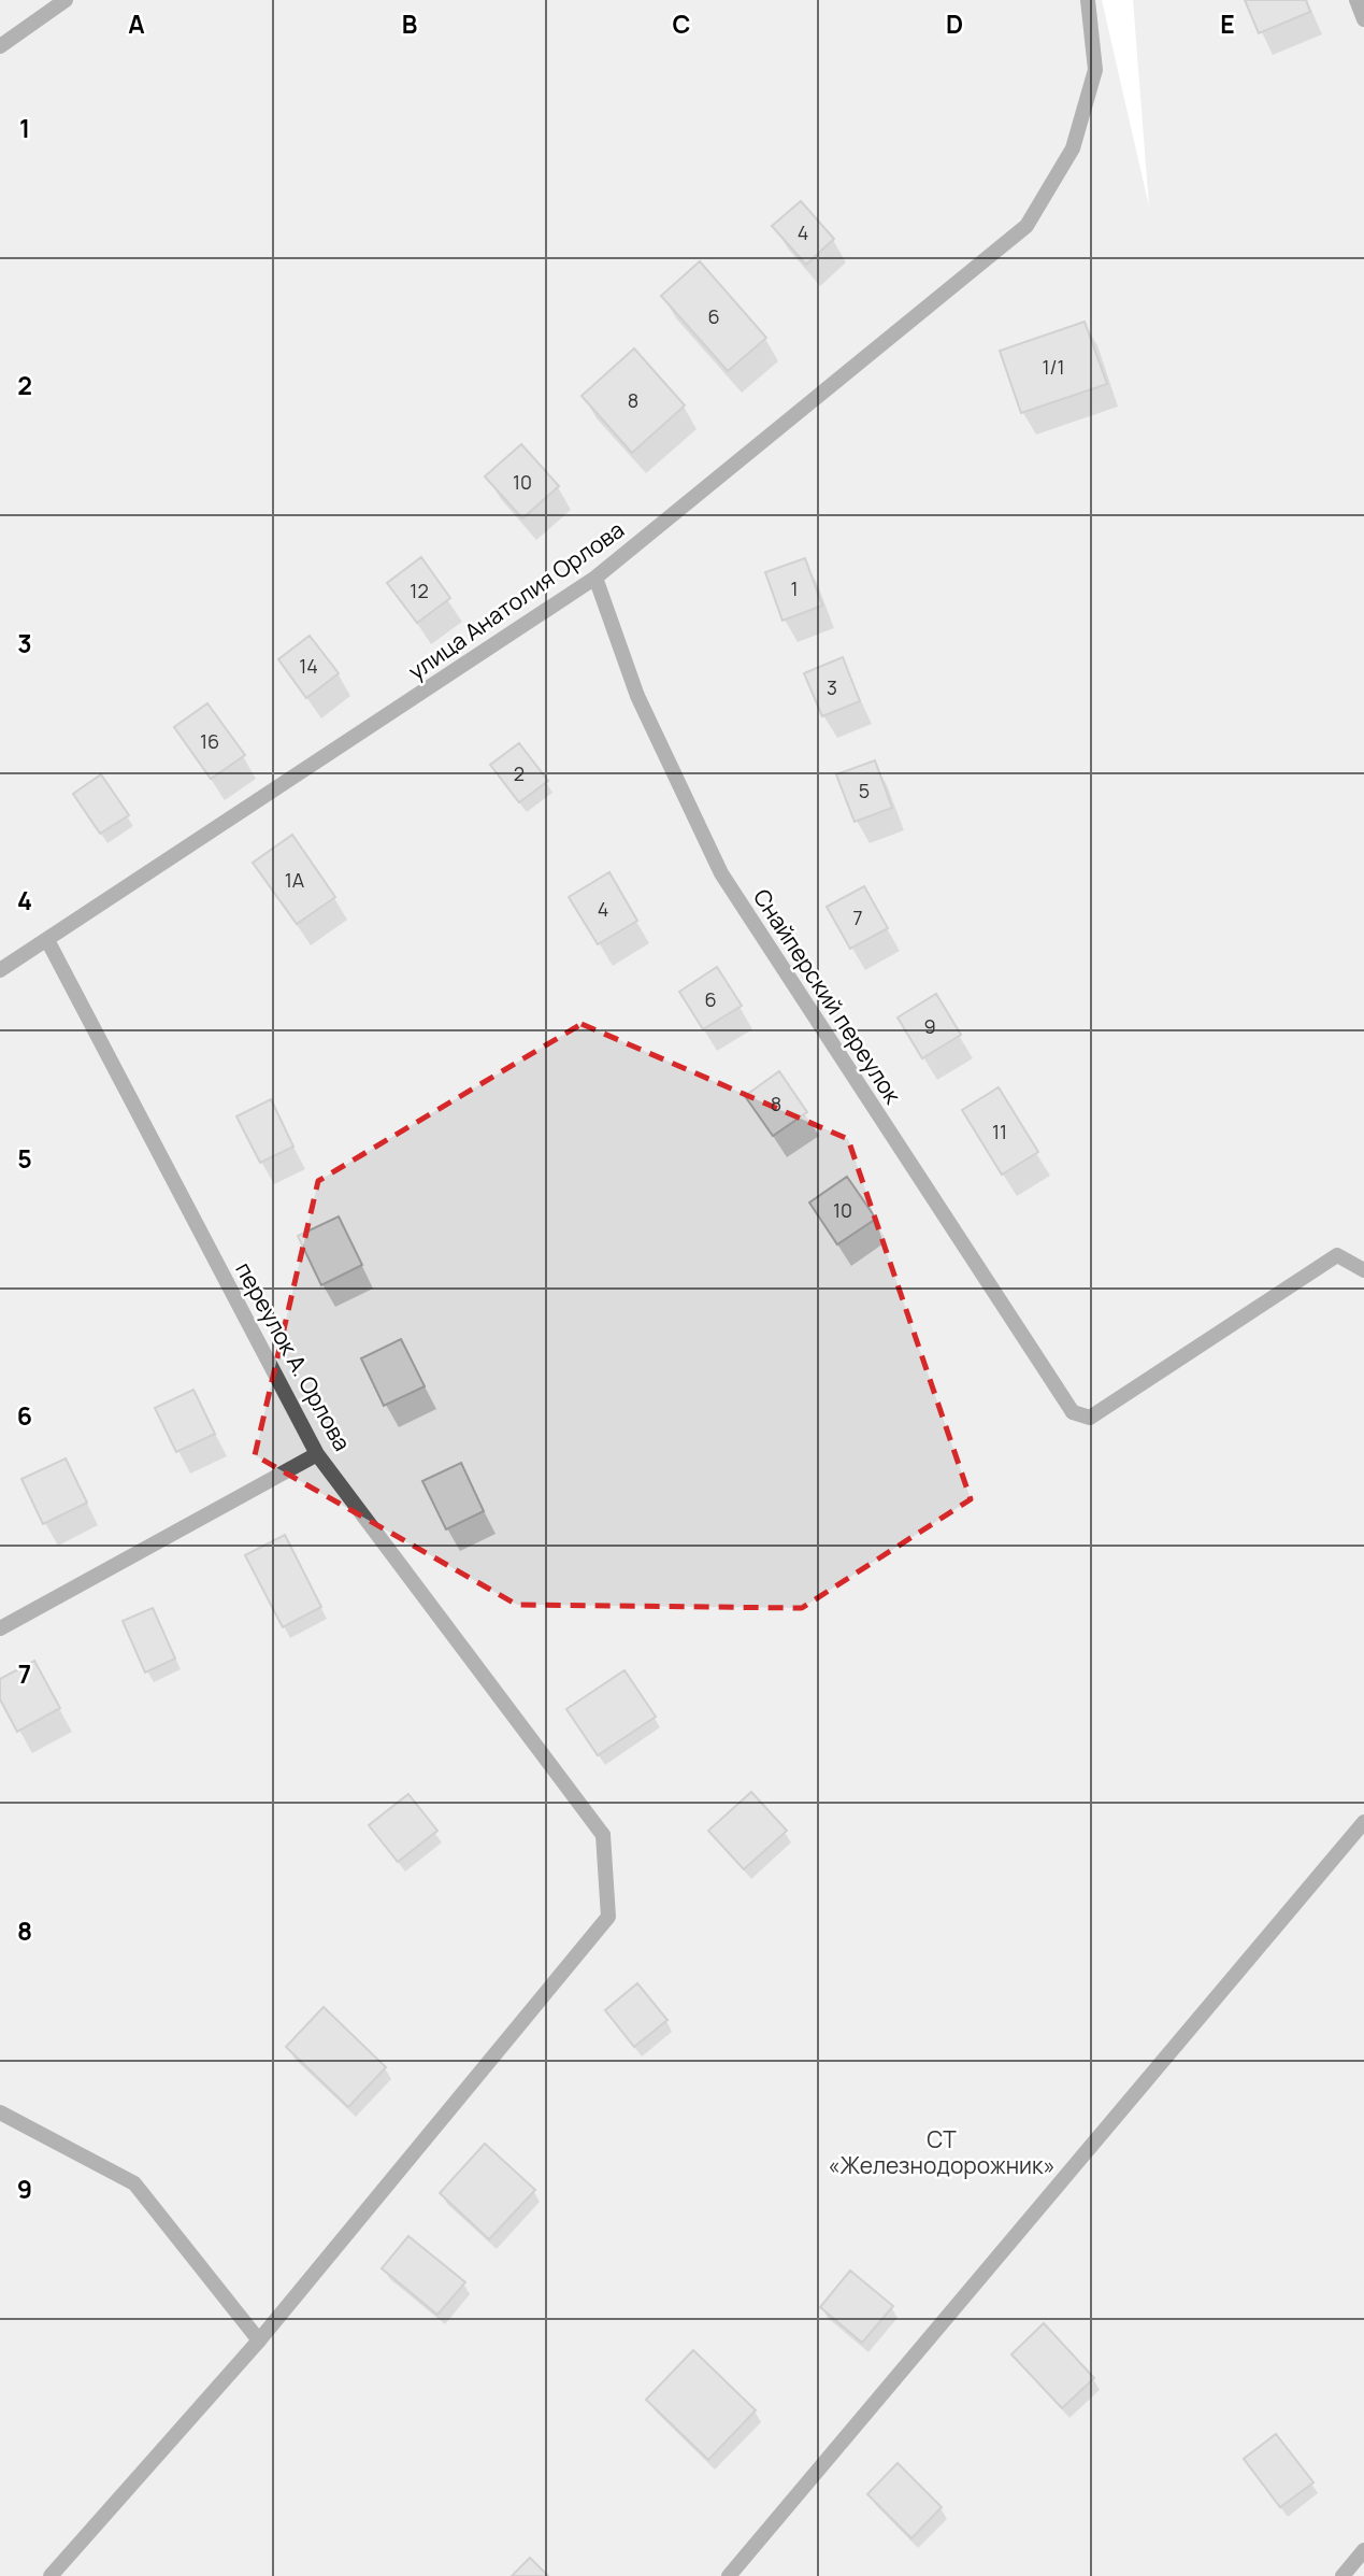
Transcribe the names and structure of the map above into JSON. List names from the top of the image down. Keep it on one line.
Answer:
{"streets":{"street":["улица Анатолия Орлова","Снайперский переулок","переулок А. Орлова"]},"crossings":[["улица Анатолия Орлова","Снайперский переулок"],["улица Анатолия Орлова","переулок А. Орлова"]],"parks":["СТ «Железнодорожник»"],"house_numbers":["4","6","1/1","8","10","1","12","14","3","16","2","5","1А","4","7","6","9","8","11","10"],"grid":{"columns":["A","B","C","D","E"],"rows":["1","2","3","4","5","6","7","8","9"]}}
